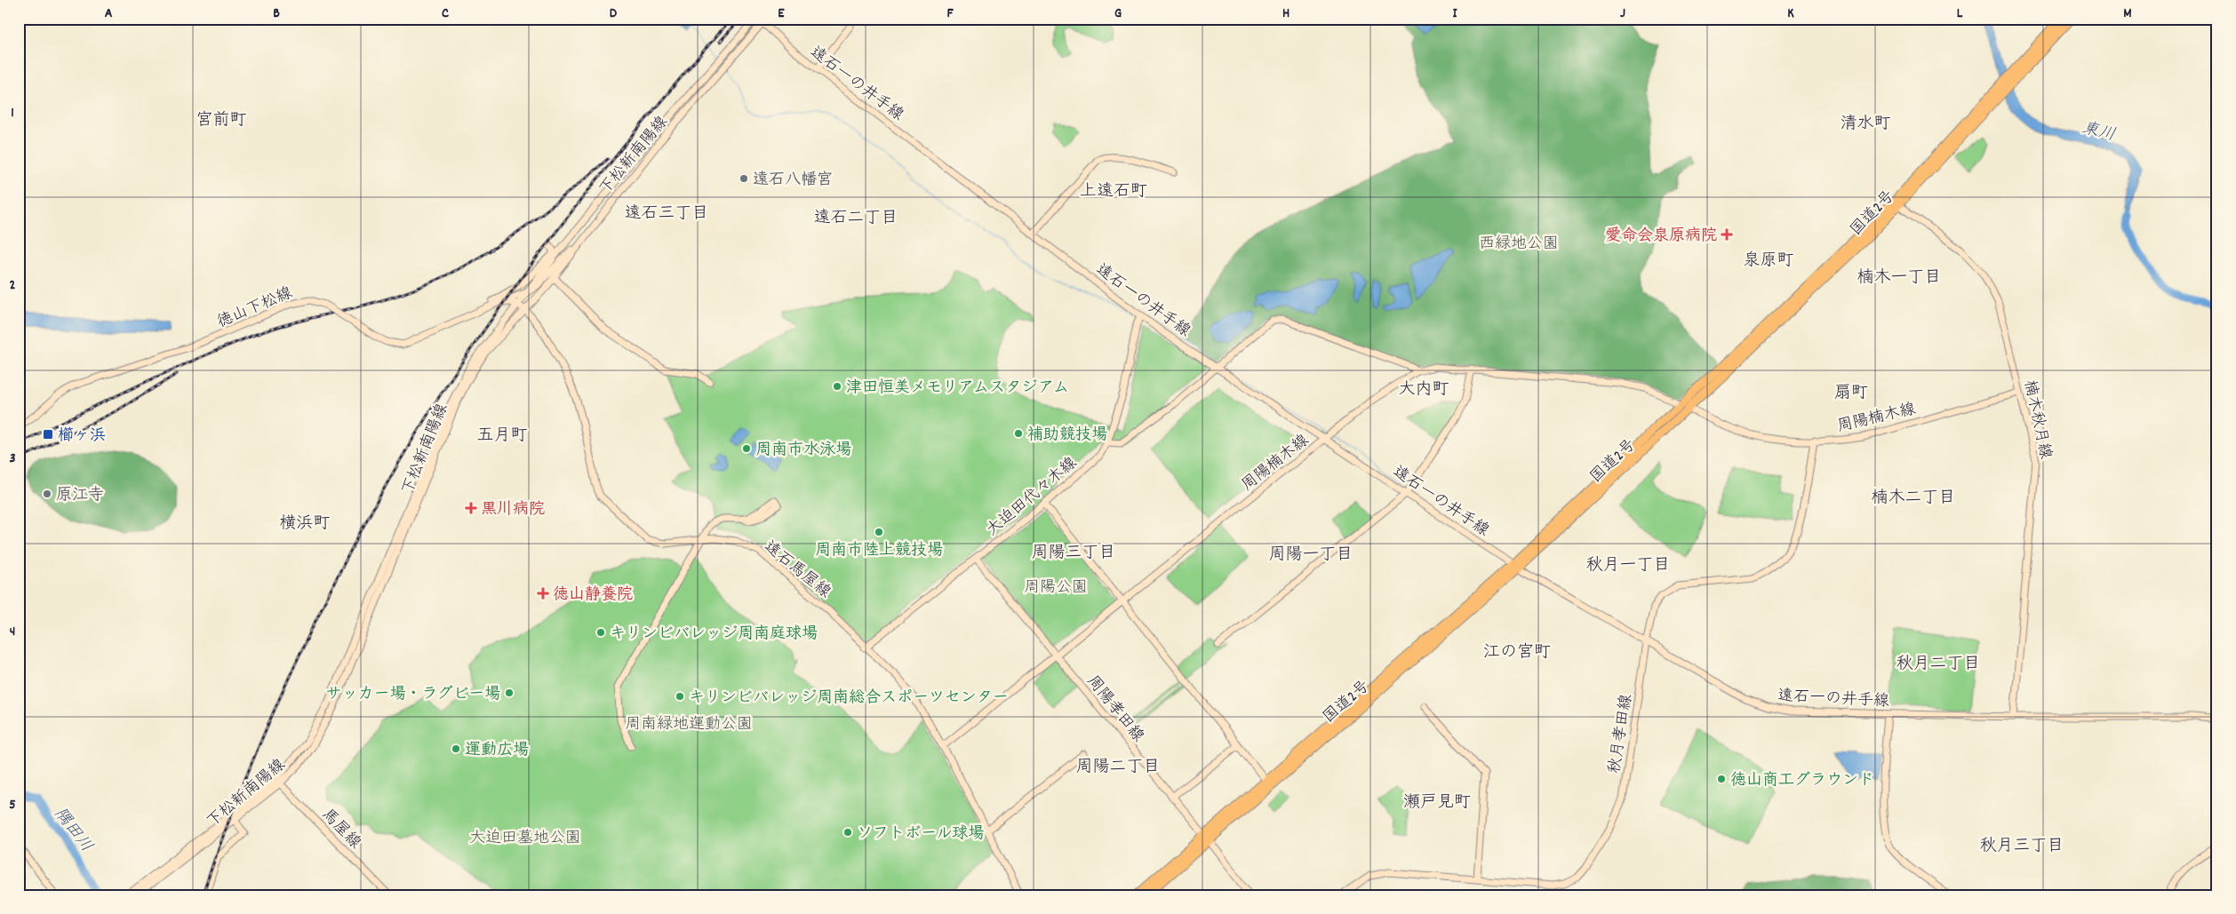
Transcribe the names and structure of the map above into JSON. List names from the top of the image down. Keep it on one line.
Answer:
{"streets":{"highway":["国道2号"],"street":["遠石一の井手線","下松新南陽線","徳山下松線","周陽楠木線","楠木秋月線","大迫田代々木線","遠石馬屋線","周陽孝田線","秋月孝田線","馬屋線"]},"crossings":[["遠石一の井手線","下松新南陽線"],["遠石一の井手線","国道2号"],["遠石一の井手線","周陽楠木線"],["遠石一の井手線","楠木秋月線"],["遠石一の井手線","大迫田代々木線"],["遠石一の井手線","秋月孝田線"],["下松新南陽線","徳山下松線"],["下松新南陽線","遠石馬屋線"],["下松新南陽線","馬屋線"],["国道2号","周陽楠木線"],["国道2号","楠木秋月線"],["国道2号","周陽孝田線"],["周陽楠木線","楠木秋月線"],["周陽楠木線","遠石馬屋線"],["周陽楠木線","周陽孝田線"],["周陽楠木線","秋月孝田線"],["大迫田代々木線","遠石馬屋線"],["大迫田代々木線","周陽孝田線"]],"districts":["宮前町","清水町","上遠石町","遠石三丁目","遠石二丁目","泉原町","楠木一丁目","大内町","扇町","五月町","楠木二丁目","横浜町","周陽三丁目","周陽一丁目","秋月一丁目","江の宮町","秋月二丁目","周陽二丁目","瀬戸見町","秋月三丁目"],"water":["東川","隅田川"],"parks":["西緑地公園","周陽公園","周南緑地運動公園","大迫田墓地公園"],"places":{"other":["遠石八幡宮","津田恒美メモリアムスタジアム","補助競技場","周南市水泳場","原江寺","周南市陸上競技場","キリンビバレッジ周南庭球場","サッカー場・ラグビー場","キリンビバレッジ周南総合スポーツセンター","運動広場","徳山商工グラウンド","ソフトボール球場"],"health":["愛命会泉原病院","黒川病院","徳山静養院"],"transit":["櫛ヶ浜"]},"grid":{"columns":["A","B","C","D","E","F","G","H","I","J","K","L","M"],"rows":["1","2","3","4","5"]}}
